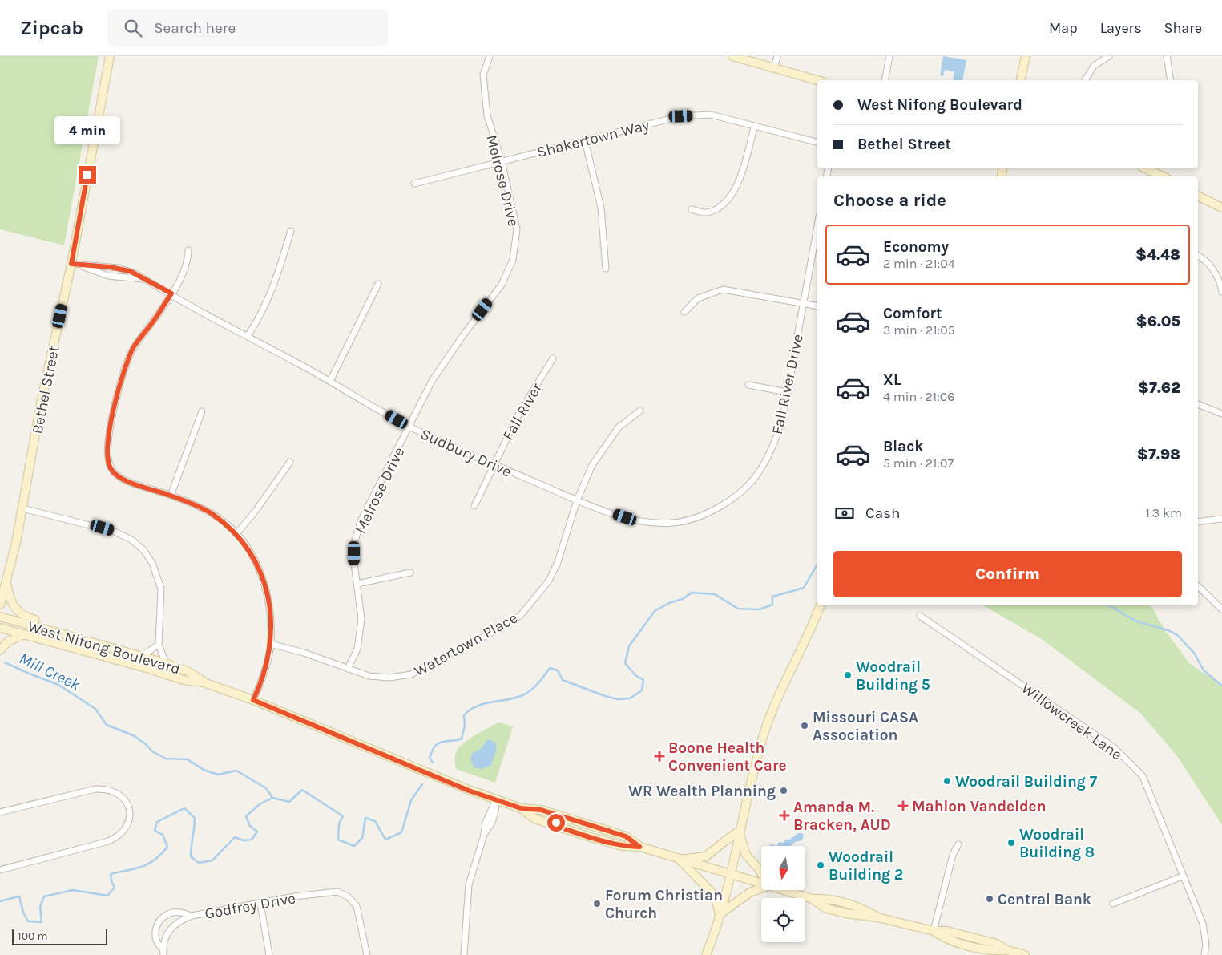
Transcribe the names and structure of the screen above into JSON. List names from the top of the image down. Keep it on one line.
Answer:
{"streets":{"main road":["Bethel Street","West Nifong Boulevard"],"street":["Shakertown Way","Melrose Drive","Fall River Drive","Fall River","Sudbury Drive","Watertown Place","Willowcreek Lane","Godfrey Drive"]},"crossings":[["Shakertown Way","Melrose Drive"],["Melrose Drive","Sudbury Drive"],["Melrose Drive","Watertown Place"],["Fall River Drive","Sudbury Drive"],["Bethel Street","Sudbury Drive"],["Fall River","Sudbury Drive"],["Sudbury Drive","Watertown Place"]],"water":["Mill Creek"],"places":{"other":["Woodrail Building 5","Missouri CASA Association","Woodrail Building 7","WR Wealth Planning","Woodrail Building 8","Woodrail Building 2","Central Bank","Forum Christian Church"],"health":["Boone Health Convenient Care","Mahlon Vandelden","Amanda M. Bracken, AUD"]},"scale_bar":"100 m","north":"bottom","page":{"header":"Zipcab","search":"Search here","nav":["Map","Layers","Share"],"banner":["West Nifong Boulevard","Bethel Street"],"bubble":"4 min","heading":"Choose a ride","list":[{"name":"Economy","note":"2 min · 21:04","value":"$4.48"},{"name":"Comfort","note":"3 min · 21:05","value":"$6.05"},{"name":"XL","note":"4 min · 21:06","value":"$7.62"},{"name":"Black","note":"5 min · 21:07","value":"$7.98"}],"pay":["Cash","1.3 km"],"buttons":"Confirm","scale":"100 m"}}
